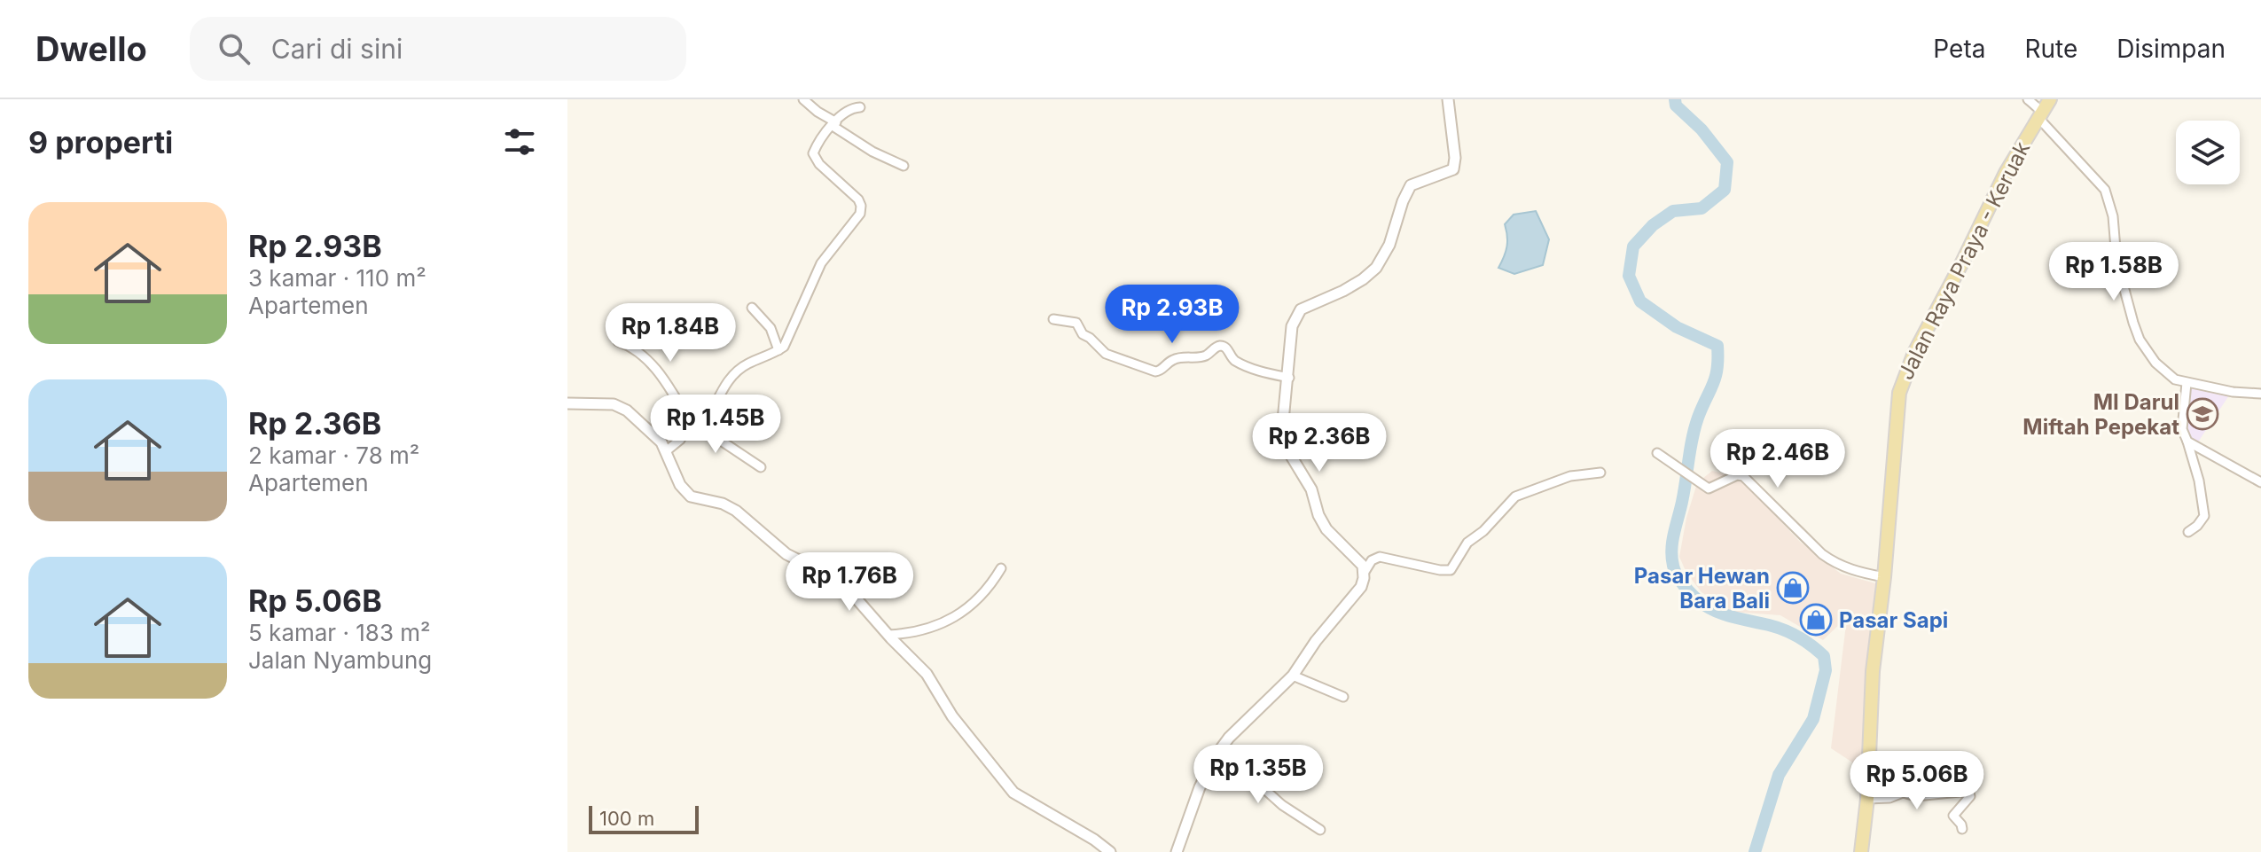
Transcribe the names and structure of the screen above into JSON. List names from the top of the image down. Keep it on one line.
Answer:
{"streets":{"main road":["Jalan Raya Praya - Keruak"]},"places":{"school or university":["MI Darul Miftah Pepekat"],"shop":["Pasar Hewan Bara Bali","Pasar Sapi"]},"scale_bar":"100 m","page":{"header":"Dwello","search":"Cari di sini","nav":["Peta","Rute","Disimpan"],"heading":"9 properti","list":[{"name":"Rp 2.93B","note":"3 kamar · 110 m² · Apartemen"},{"name":"Rp 2.36B","note":"2 kamar · 78 m² · Apartemen"},{"name":"Rp 5.06B","note":"5 kamar · 183 m² · Jalan Nyambung"}],"price":["Rp 1.58B","Rp 2.93B","Rp 1.84B","Rp 1.45B","Rp 2.36B","Rp 2.46B","Rp 1.76B","Rp 1.35B","Rp 5.06B"],"scale":"100 m"}}
